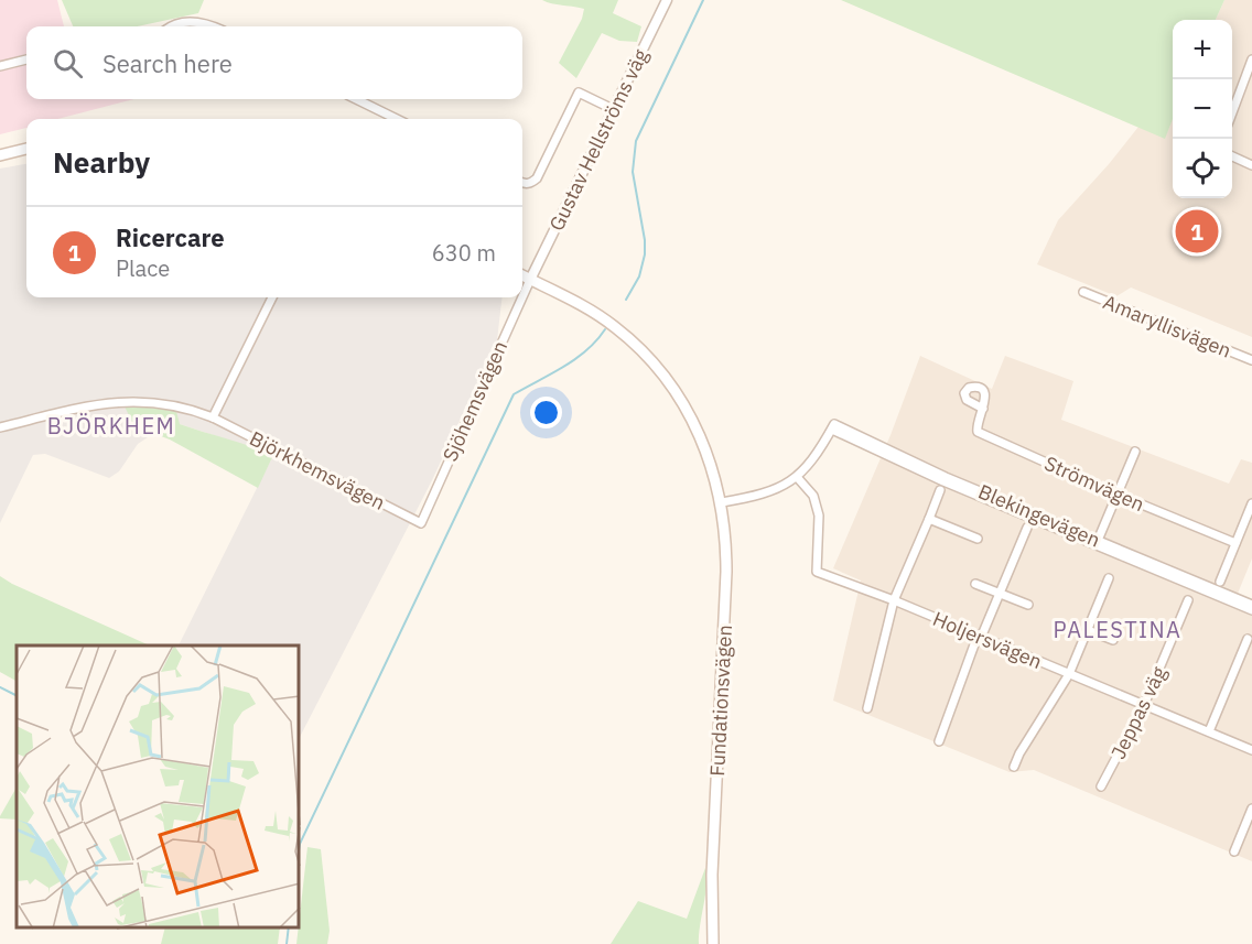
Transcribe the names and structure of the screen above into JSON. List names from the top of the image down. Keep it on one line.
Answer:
{"streets":{"main road":["Fundationsvägen"],"street":["Gustav Hellströms väg","Amaryllisvägen","Sjöhemsvägen","Björkhemsvägen","Strömvägen","Blekingevägen","Holjersvägen","Jeppas väg"]},"crossings":[["Gustav Hellströms väg","Sjöhemsvägen"],["Sjöhemsvägen","Björkhemsvägen"],["Blekingevägen","Holjersvägen"],["Blekingevägen","Fundationsvägen"],["Holjersvägen","Jeppas väg"]],"districts":["BJÖRKHEM","PALESTINA"],"page":{"map_buttons":["+","−"],"search":"Search here","heading":"Nearby","list":[{"mark":"1","name":"Ricercare","note":"Place","value":"630 m"}],"pins":"1"}}
